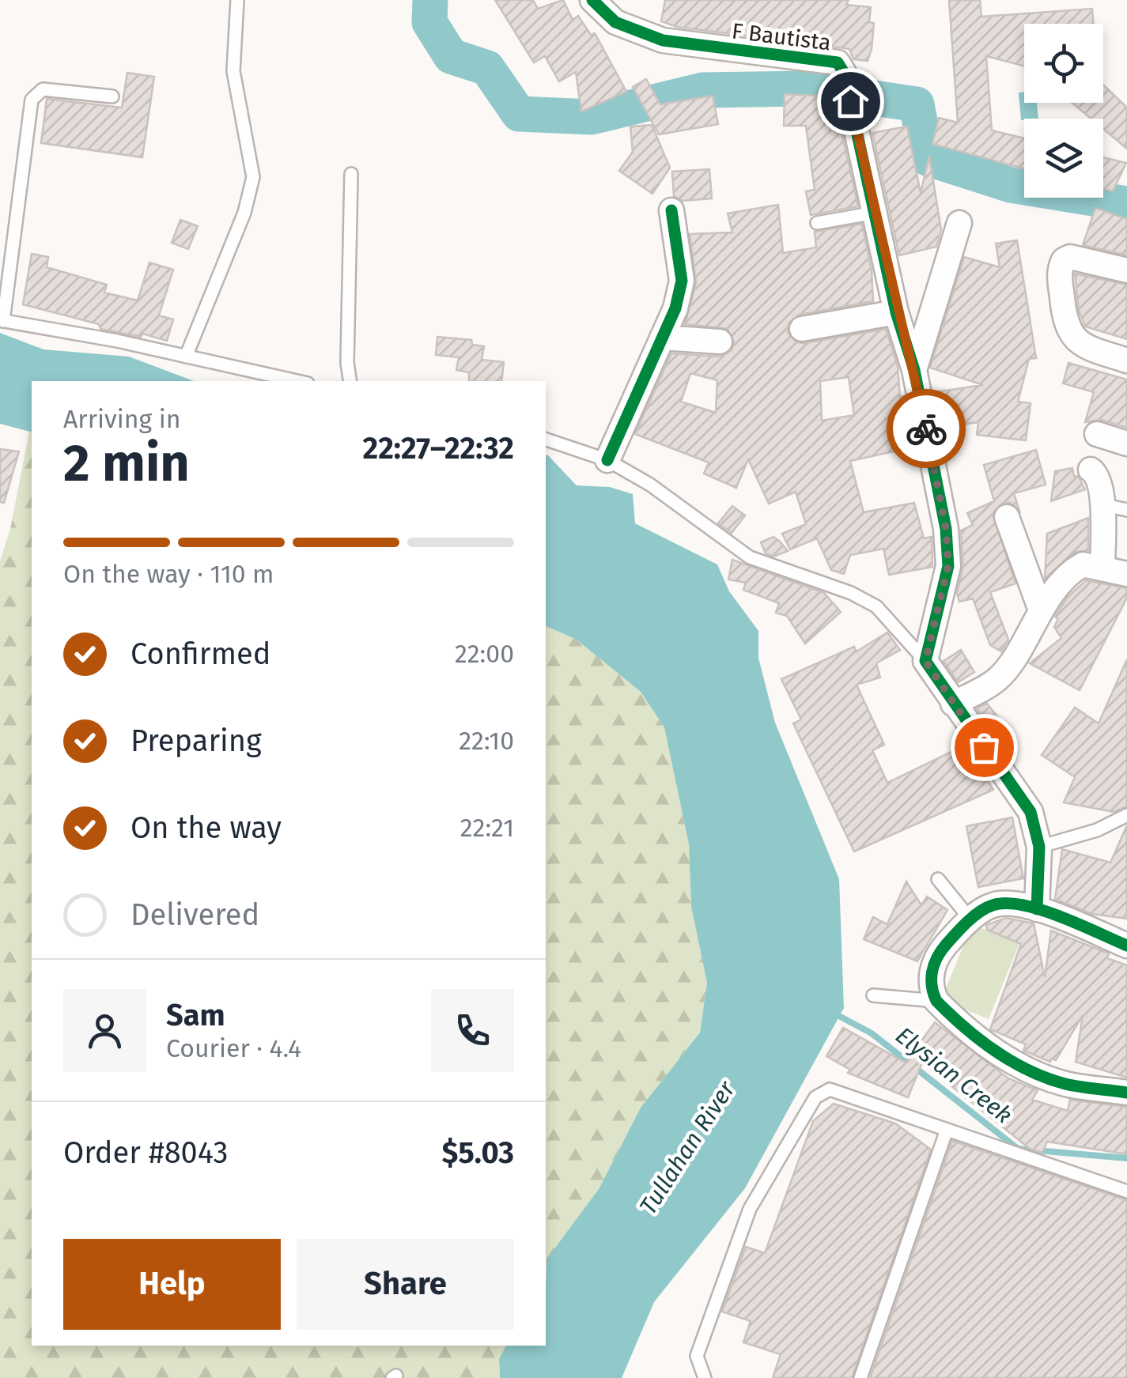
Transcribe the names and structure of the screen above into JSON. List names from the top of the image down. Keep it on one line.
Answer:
{"streets":{"street":["F Bautista"]},"water":["Elysian Creek","Tullahan River"],"page":{"heading":["2 min","Arriving in","22:27–22:32"],"panel":["Sam","Courier · 4.4","Order #8043","$5.03"],"bar":"On the way · 110 m","list":[["Confirmed","22:00"],["Preparing","22:10"],["On the way","22:21"],"Delivered"],"buttons":["Help","Share"]}}
